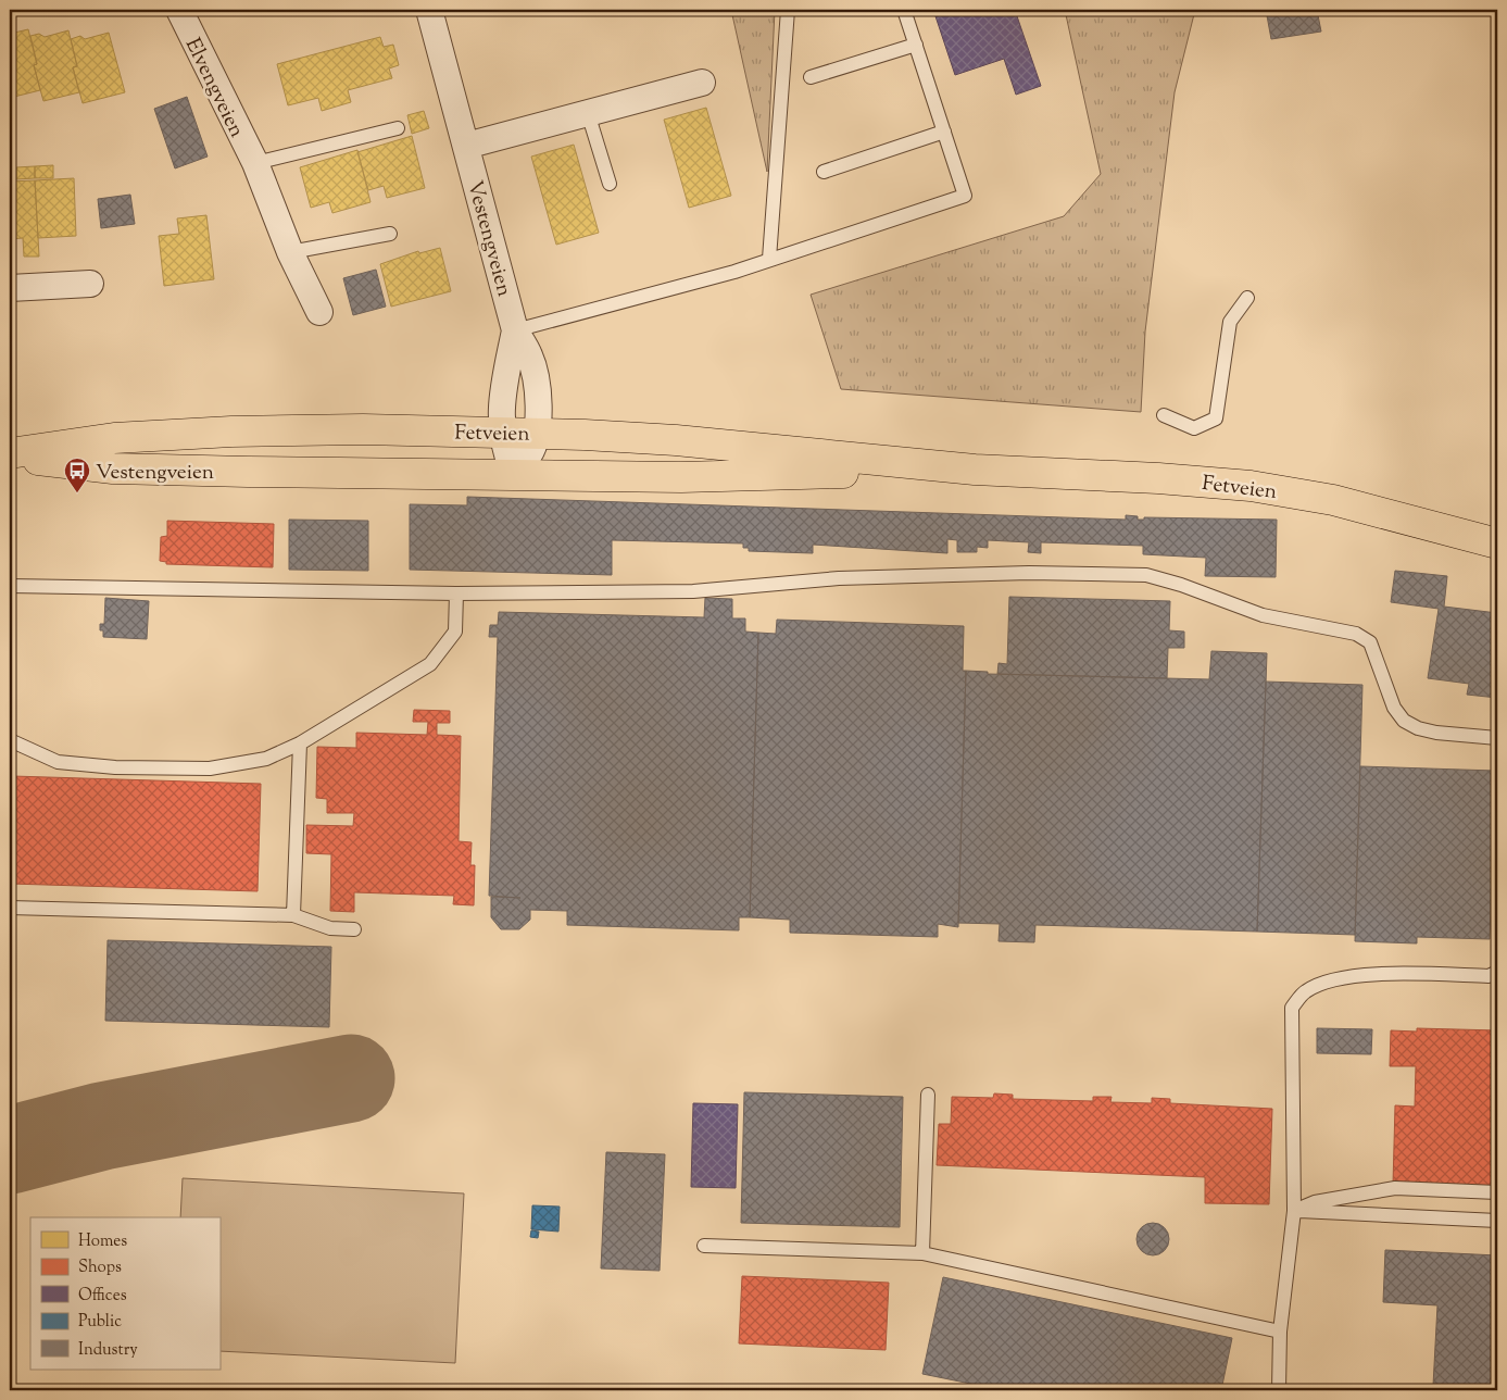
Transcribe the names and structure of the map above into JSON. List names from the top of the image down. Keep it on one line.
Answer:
{"streets":{"highway":["Fetveien"],"street":["Elvengveien","Vestengveien"]},"crossings":[["Vestengveien","Fetveien"]],"places":{"bus stop":["Vestengveien"]},"legend":["Homes","Shops","Offices","Public","Industry"]}
